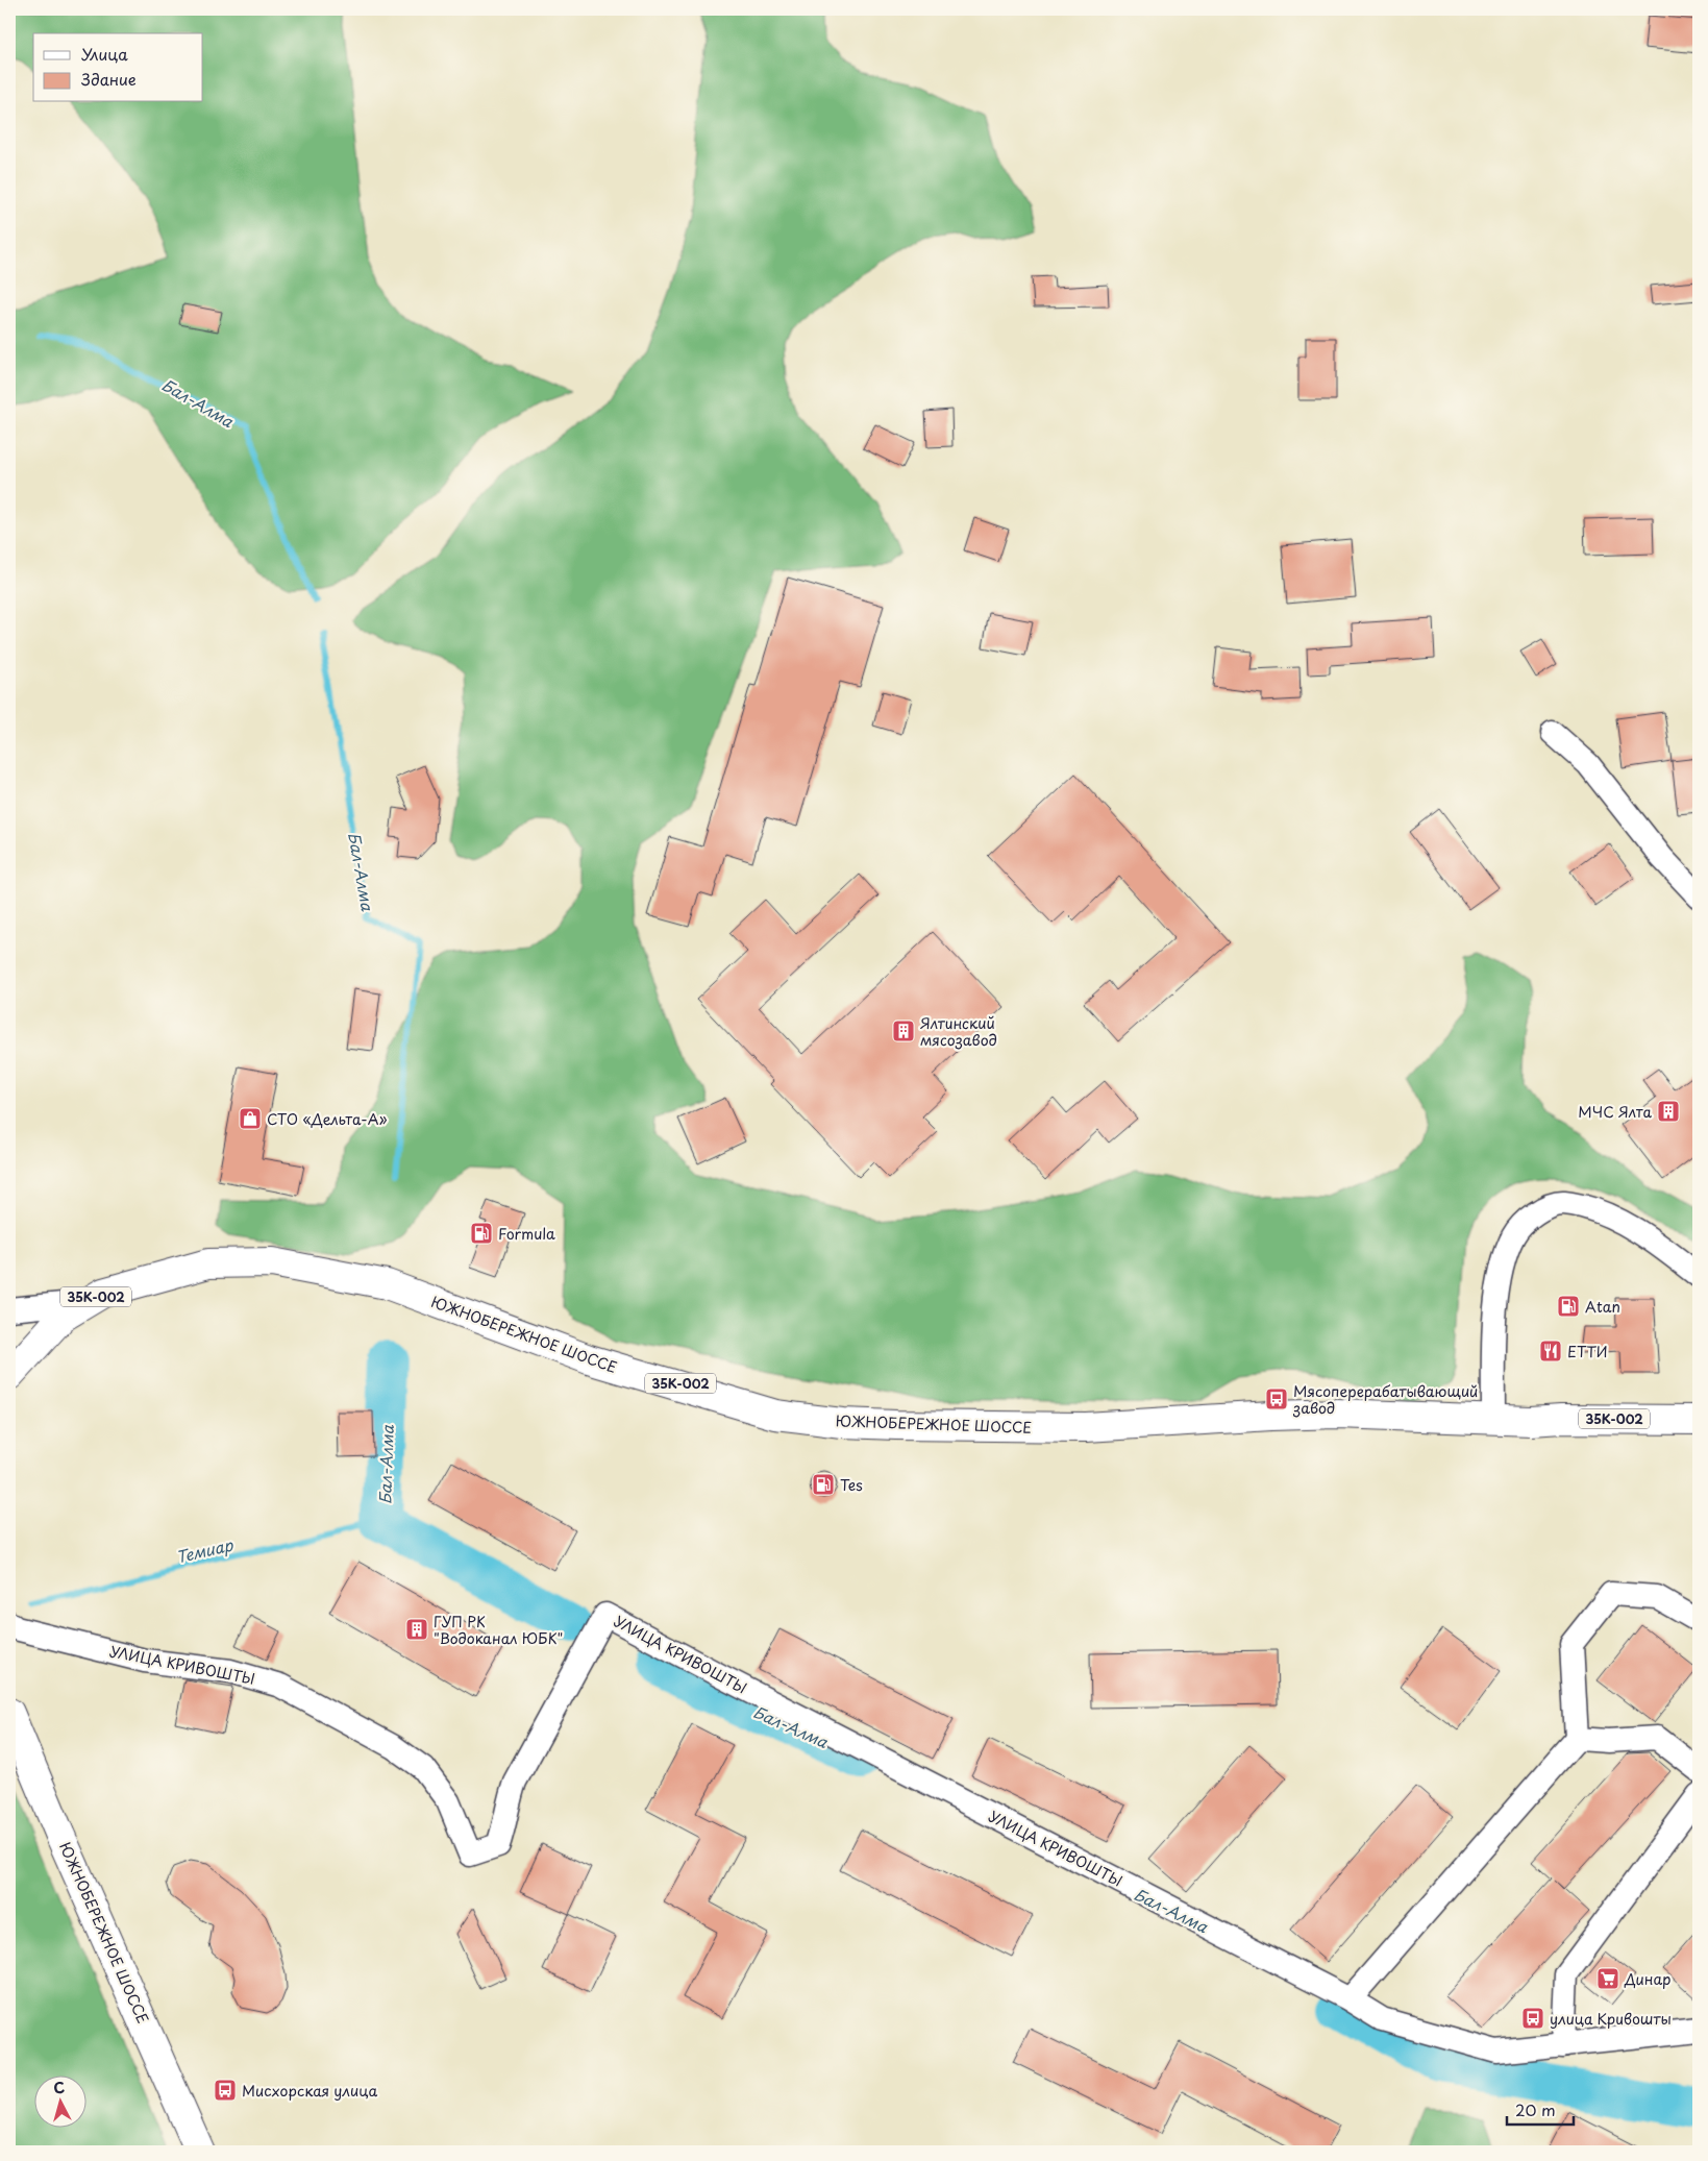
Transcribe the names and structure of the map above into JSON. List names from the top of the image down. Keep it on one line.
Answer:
{"streets":{"highway":["35К-002","ЮЖНОБЕРЕЖНОЕ ШОССЕ"],"street":["УЛИЦА КРИВОШТЫ"]},"water":["Бал-Алма","Темиар"],"places":{"building":["Ялтинский мясозавод","МЧС Ялта","ГУП РК \"Водоканал ЮБК\""],"shop":["СТО «Дельта-А»"],"fuel station":["Formula","Atan","Tes"],"restaurant":["ЕТТИ"],"bus stop":["Мясоперерабатывающий завод","улица Кривошты","Мисхорская улица"],"supermarket":["Динар"]},"legend":["Улица","Здание"],"scale_bar":"20 m","north":"top"}
